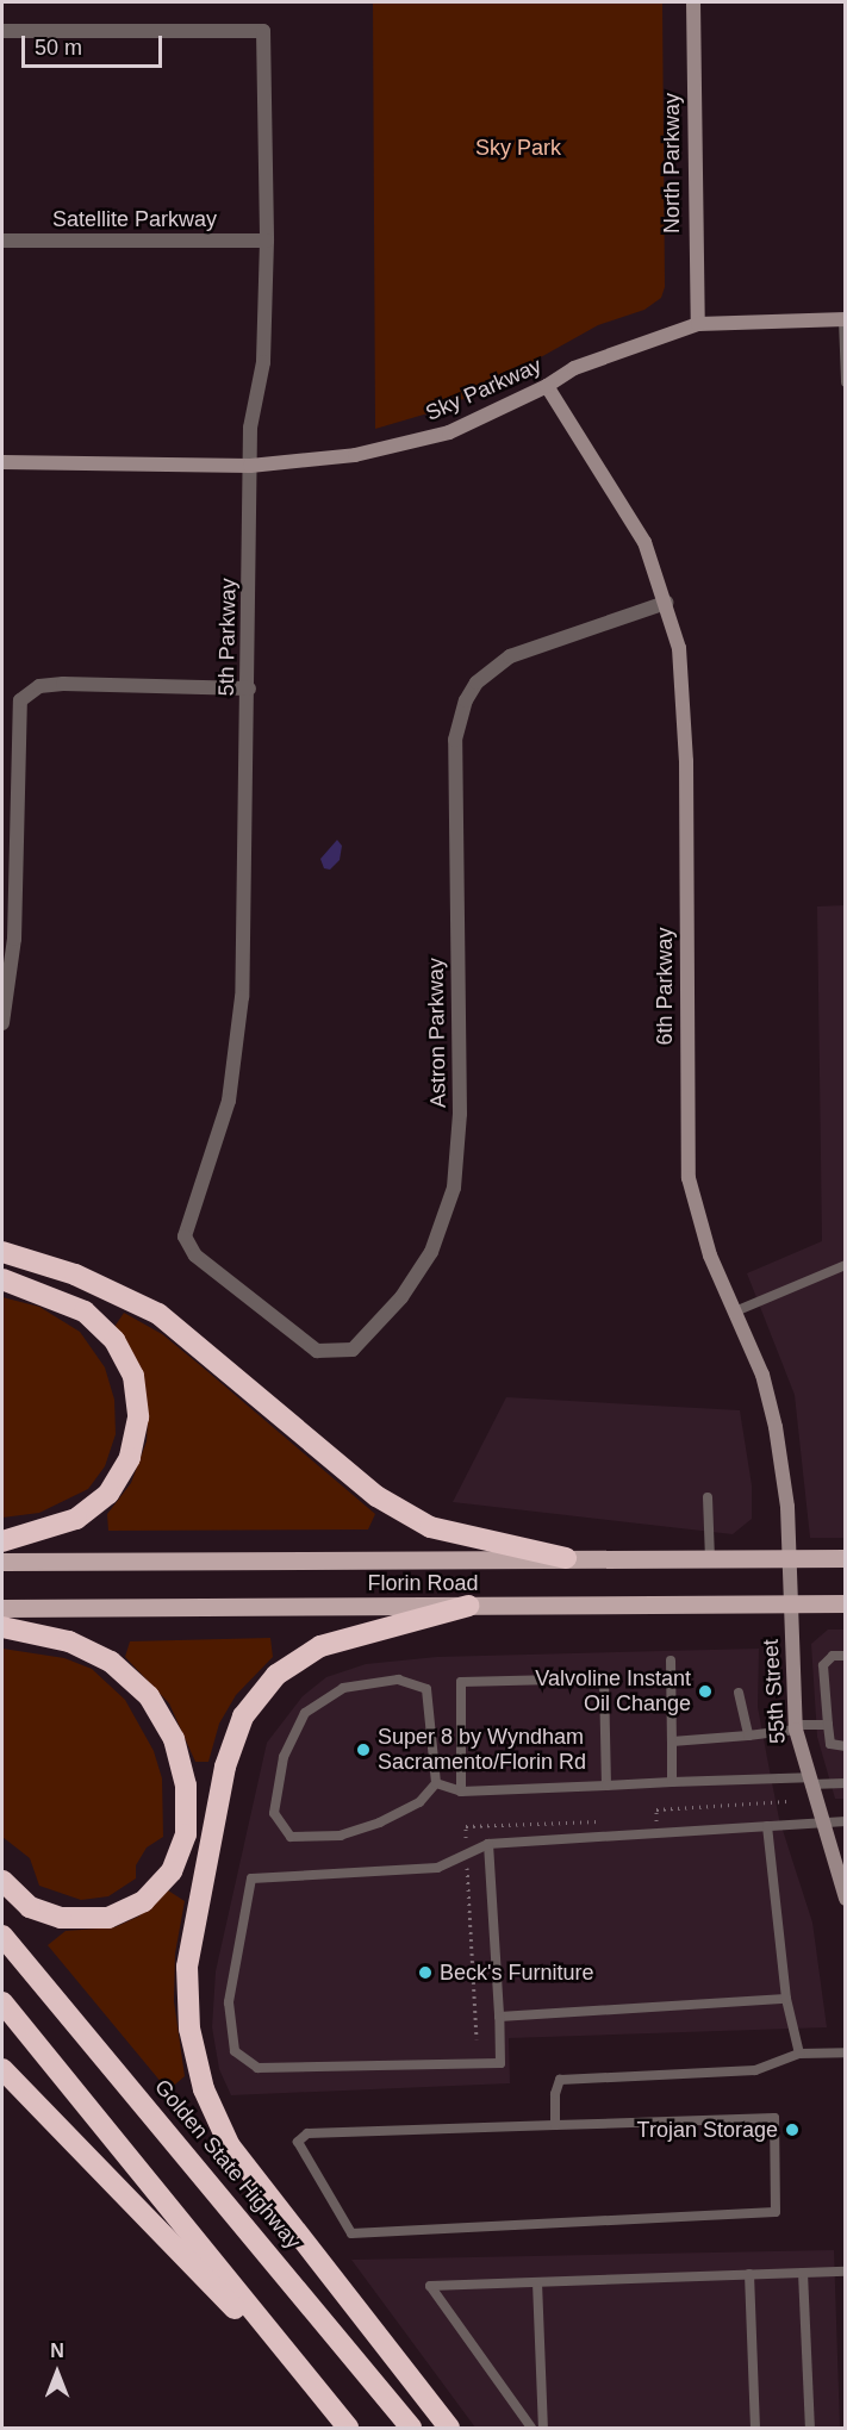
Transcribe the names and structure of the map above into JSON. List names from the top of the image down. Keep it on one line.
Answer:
{"streets":{"highway":["Golden State Highway"],"main road":["Florin Road"],"street":["North Parkway","Satellite Parkway","Sky Parkway","5th Parkway","6th Parkway","Astron Parkway","55th Street"]},"crossings":[["North Parkway","Sky Parkway"],["Satellite Parkway","5th Parkway"],["Sky Parkway","5th Parkway"],["Sky Parkway","6th Parkway"],["5th Parkway","Astron Parkway"],["6th Parkway","Astron Parkway"],["6th Parkway","Florin Road"],["6th Parkway","55th Street"],["Florin Road","55th Street"]],"parks":["Sky Park"],"places":["Valvoline Instant Oil Change","Super 8 by Wyndham Sacramento/Florin Rd","Beck's Furniture","Trojan Storage"],"scale_bar":"50 m","north":"top"}
